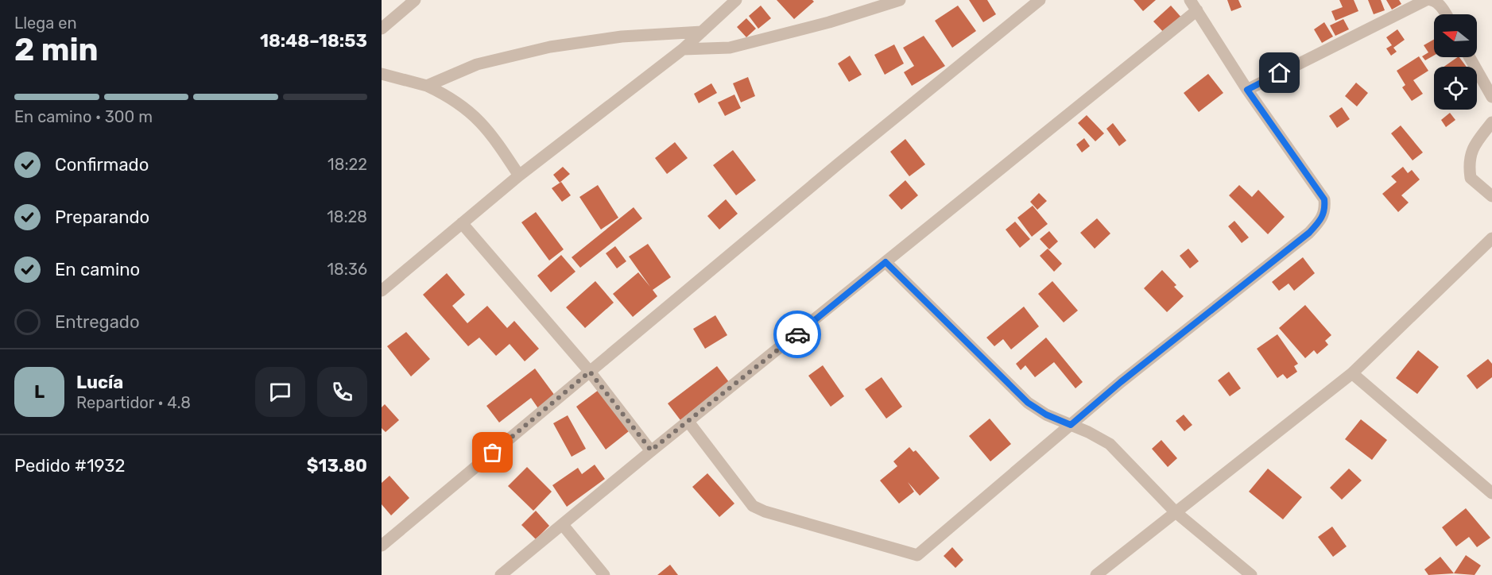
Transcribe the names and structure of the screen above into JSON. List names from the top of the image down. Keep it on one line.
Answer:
{"north":"left","page":{"heading":["2 min","Llega en","18:48–18:53"],"panel":["Lucía","Repartidor · 4.8","Pedido #1932","$13.80"],"bar":"En camino · 300 m","list":[["Confirmado","18:22"],["Preparando","18:28"],["En camino","18:36"],"Entregado"],"round":"L"}}
